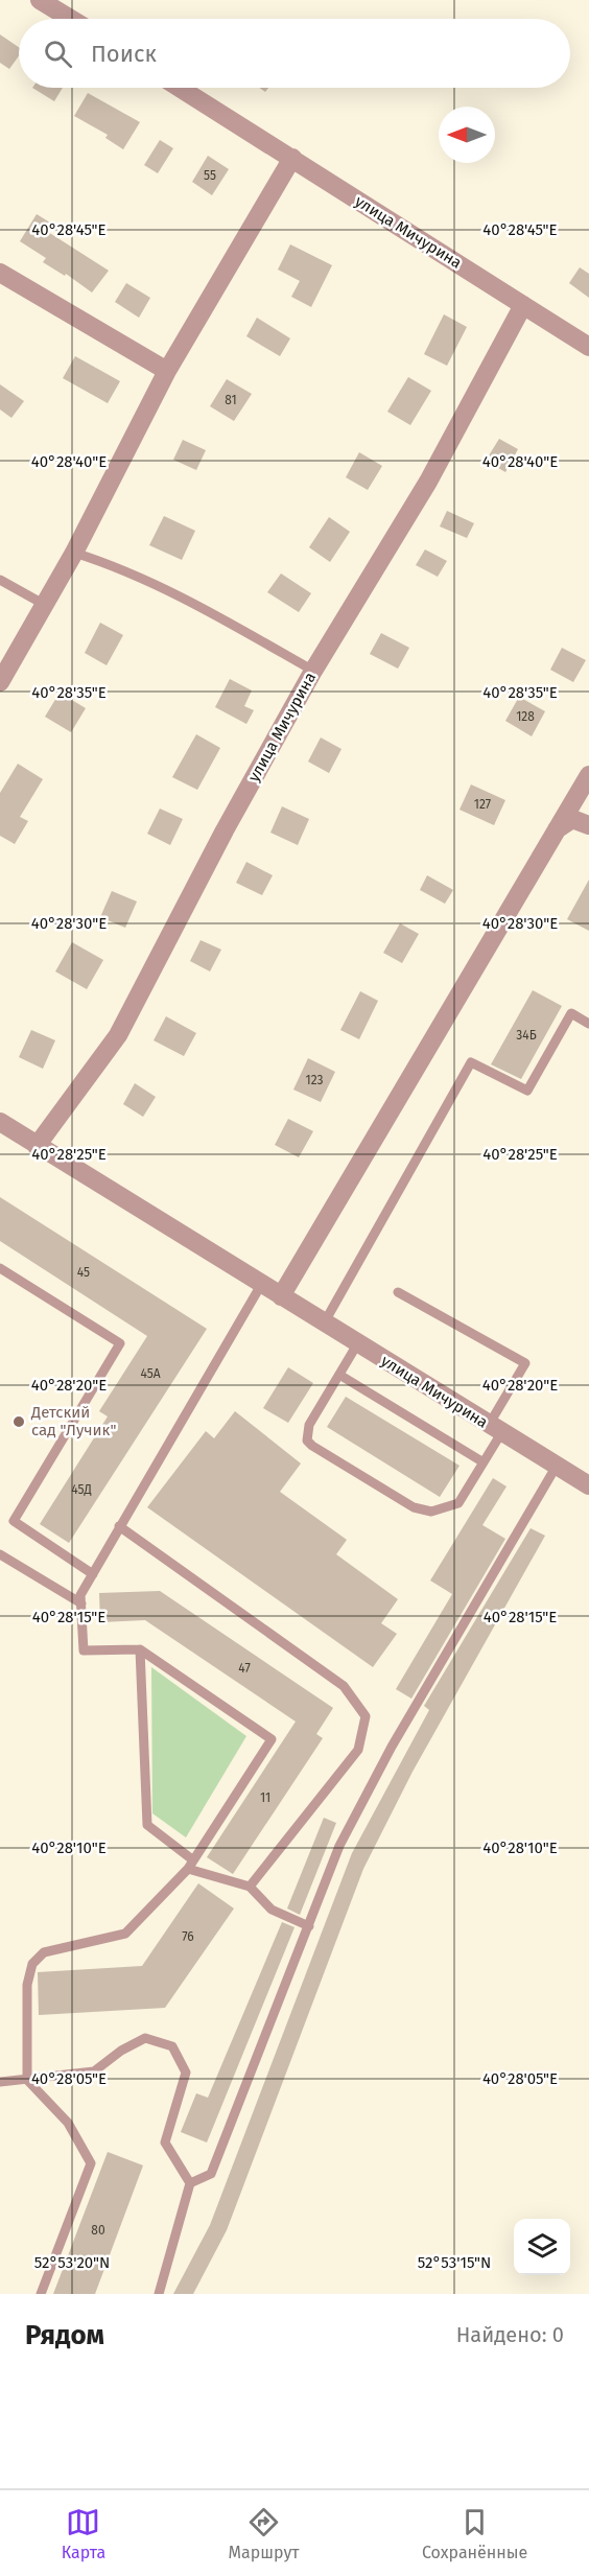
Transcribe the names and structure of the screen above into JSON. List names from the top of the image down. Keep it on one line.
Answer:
{"streets":{"street":["улица Мичурина"]},"places":["Детский сад \"Лучик\""],"house_numbers":["55","81","128","127","34Б","123","45","45А","45Д","47","11","76","80"],"north":"left","page":{"search":"Поиск","heading":["Рядом","Найдено: 0"],"nav":["Карта","Маршрут","Сохранённые"]},"coordinates":["40°28'45\"E","40°28'40\"E","40°28'35\"E","40°28'30\"E","40°28'25\"E","40°28'20\"E","40°28'15\"E","40°28'10\"E","40°28'05\"E","52°53'20\"N","52°53'15\"N"]}
